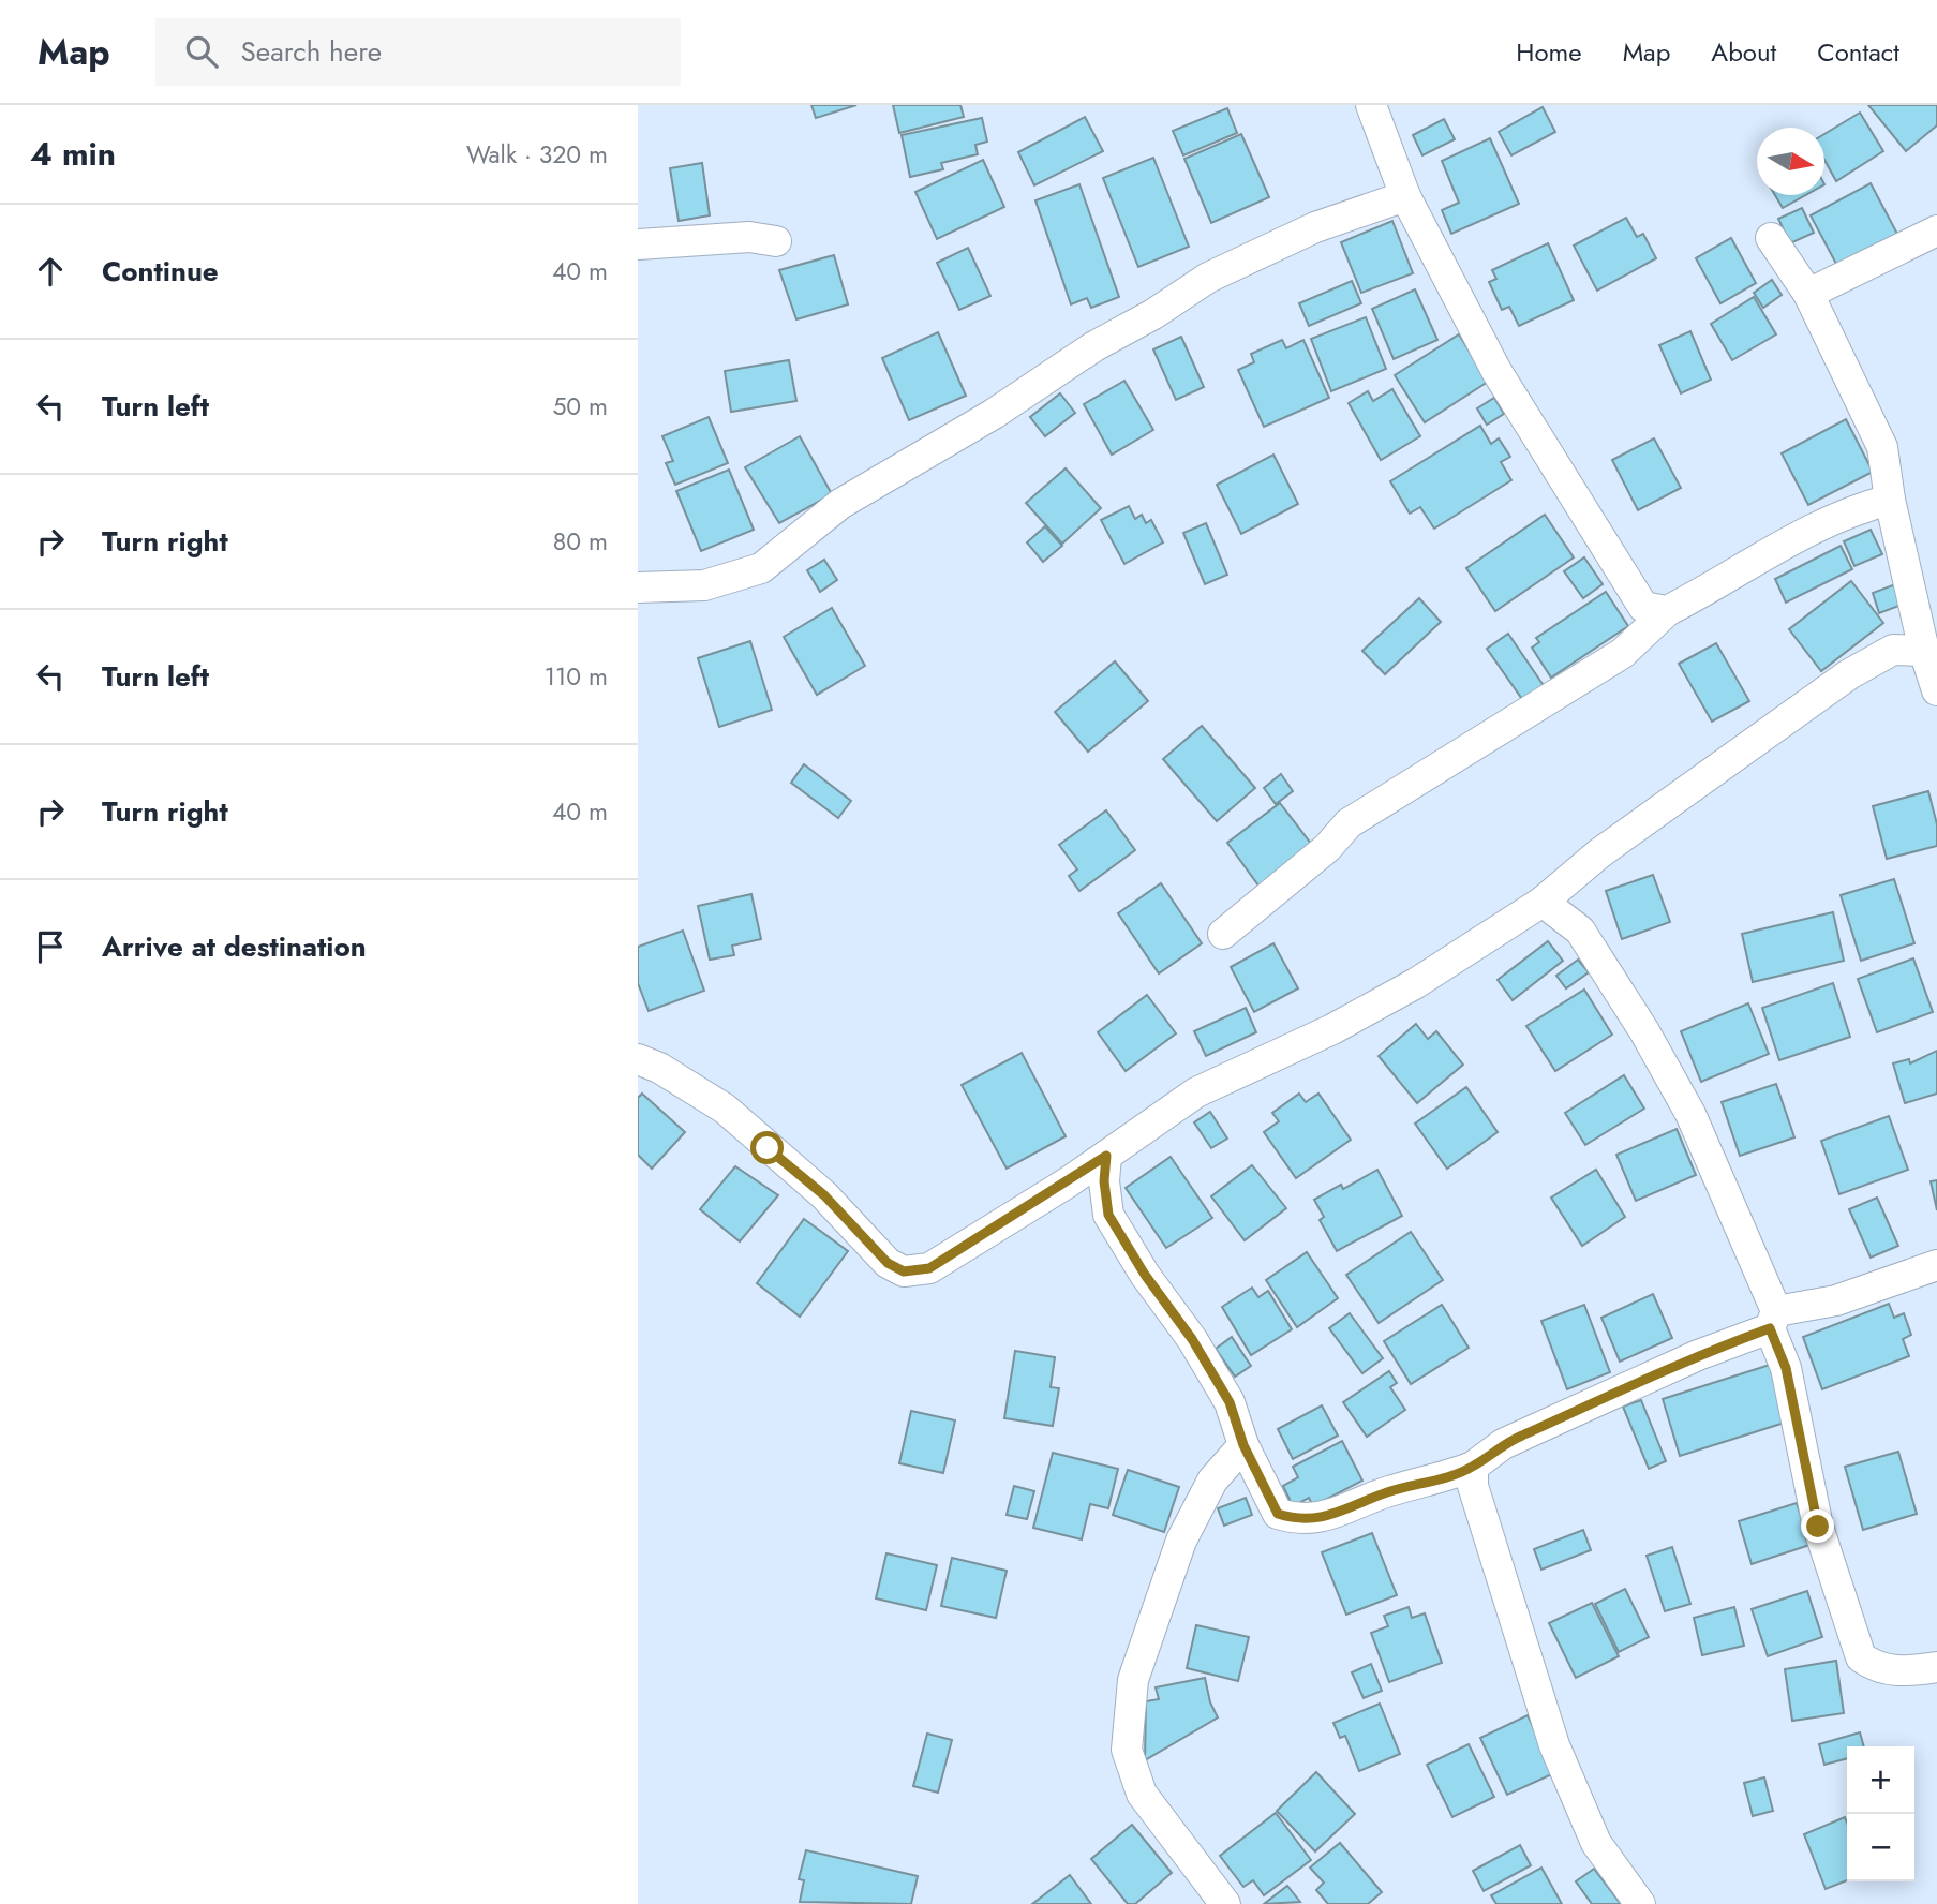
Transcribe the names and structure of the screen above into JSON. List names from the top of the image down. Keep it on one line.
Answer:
{"north":"right","page":{"header":"Map","search":"Search here","nav":["Home","Map","About","Contact"],"heading":["4 min","Walk · 320 m"],"list":[["Continue","40 m"],["Turn left","50 m"],["Turn right","80 m"],["Turn left","110 m"],["Turn right","40 m"],"Arrive at destination"],"map_buttons":["+","−"]}}
